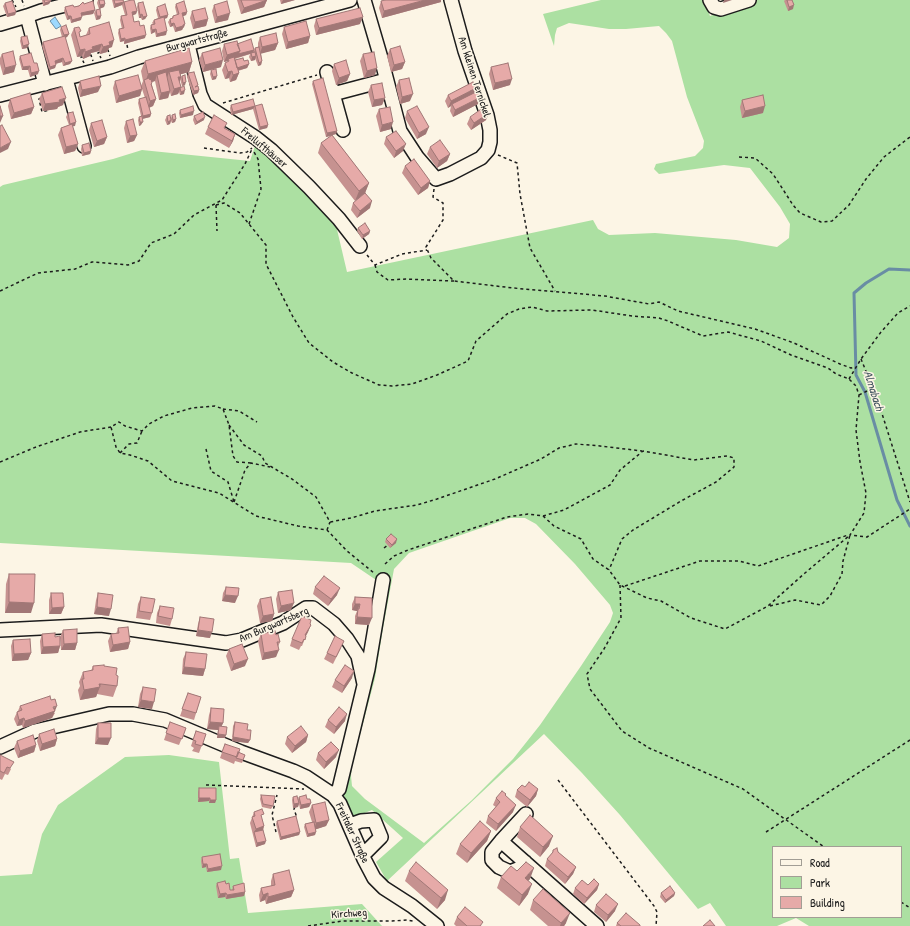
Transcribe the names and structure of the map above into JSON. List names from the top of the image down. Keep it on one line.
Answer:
{"streets":{"street":["Burgwartstraße","Am kleinen Ternickel","Freilufthäuser","Am Burgwartsberg","Freitaler Straße"],"path":["Kirchweg"]},"crossings":[["Burgwartstraße","Freilufthäuser"],["Am Burgwartsberg","Freitaler Straße"]],"water":["Almabach"],"legend":["Road","Park","Building"]}
